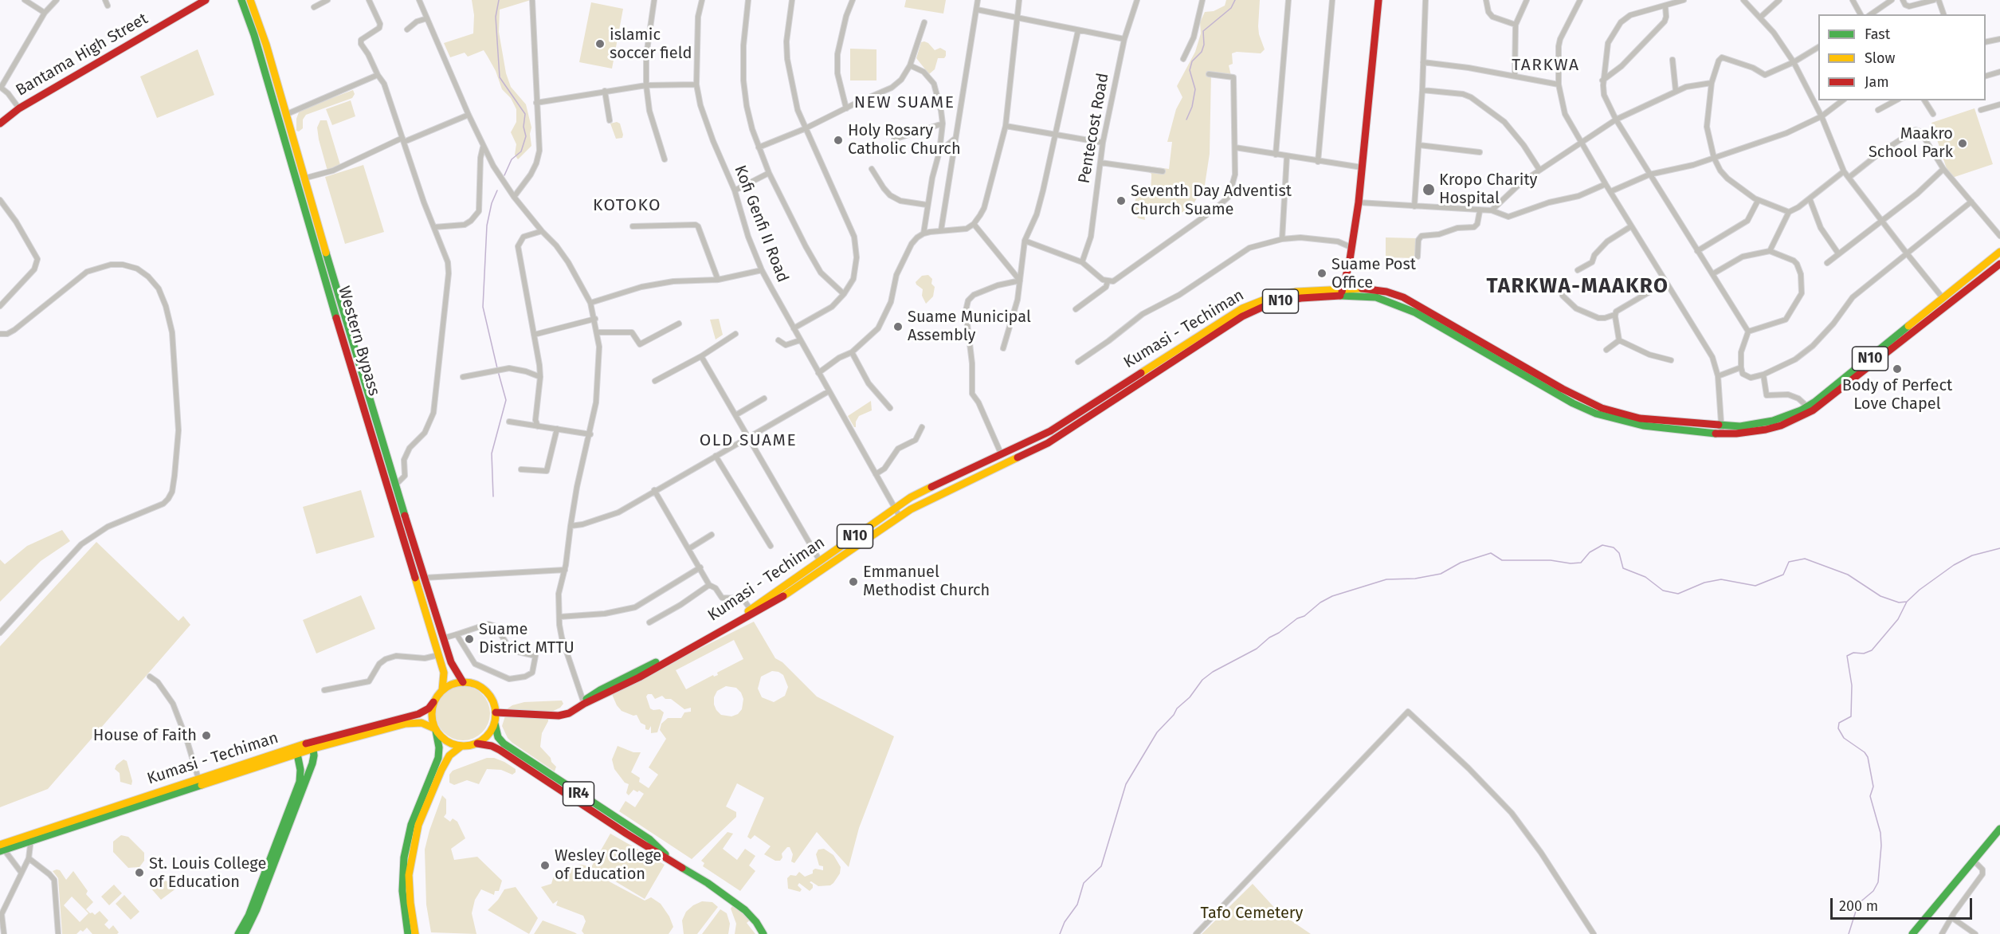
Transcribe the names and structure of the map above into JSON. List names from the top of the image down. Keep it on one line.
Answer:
{"streets":{"main road":["Bantama High Street","N10","Kumasi - Techiman","Western Bypass","IR4"],"street":["Pentecost Road","Kofi Genfi II Road"]},"crossings":[["Kofi Genfi II Road","N10"],["Kofi Genfi II Road","Kumasi - Techiman"],["N10","Kumasi - Techiman"],["N10","Western Bypass"],["N10","IR4"],["Kumasi - Techiman","Western Bypass"],["Kumasi - Techiman","IR4"],["Western Bypass","IR4"]],"districts":["TARKWA","NEW SUAME","KOTOKO","TARKWA-MAAKRO","OLD SUAME"],"parks":["Tafo Cemetery"],"places":["islamic soccer field","Holy Rosary Catholic Church","Maakro School Park","Kropo Charity Hospital","Seventh Day Adventist Church Suame","Suame Post Office","Suame Municipal Assembly","Body of Perfect Love Chapel","Emmanuel Methodist Church","Suame District MTTU","House of Faith","Wesley College of Education","St. Louis College of Education"],"legend":["Fast","Slow","Jam"],"scale_bar":"200 m"}
